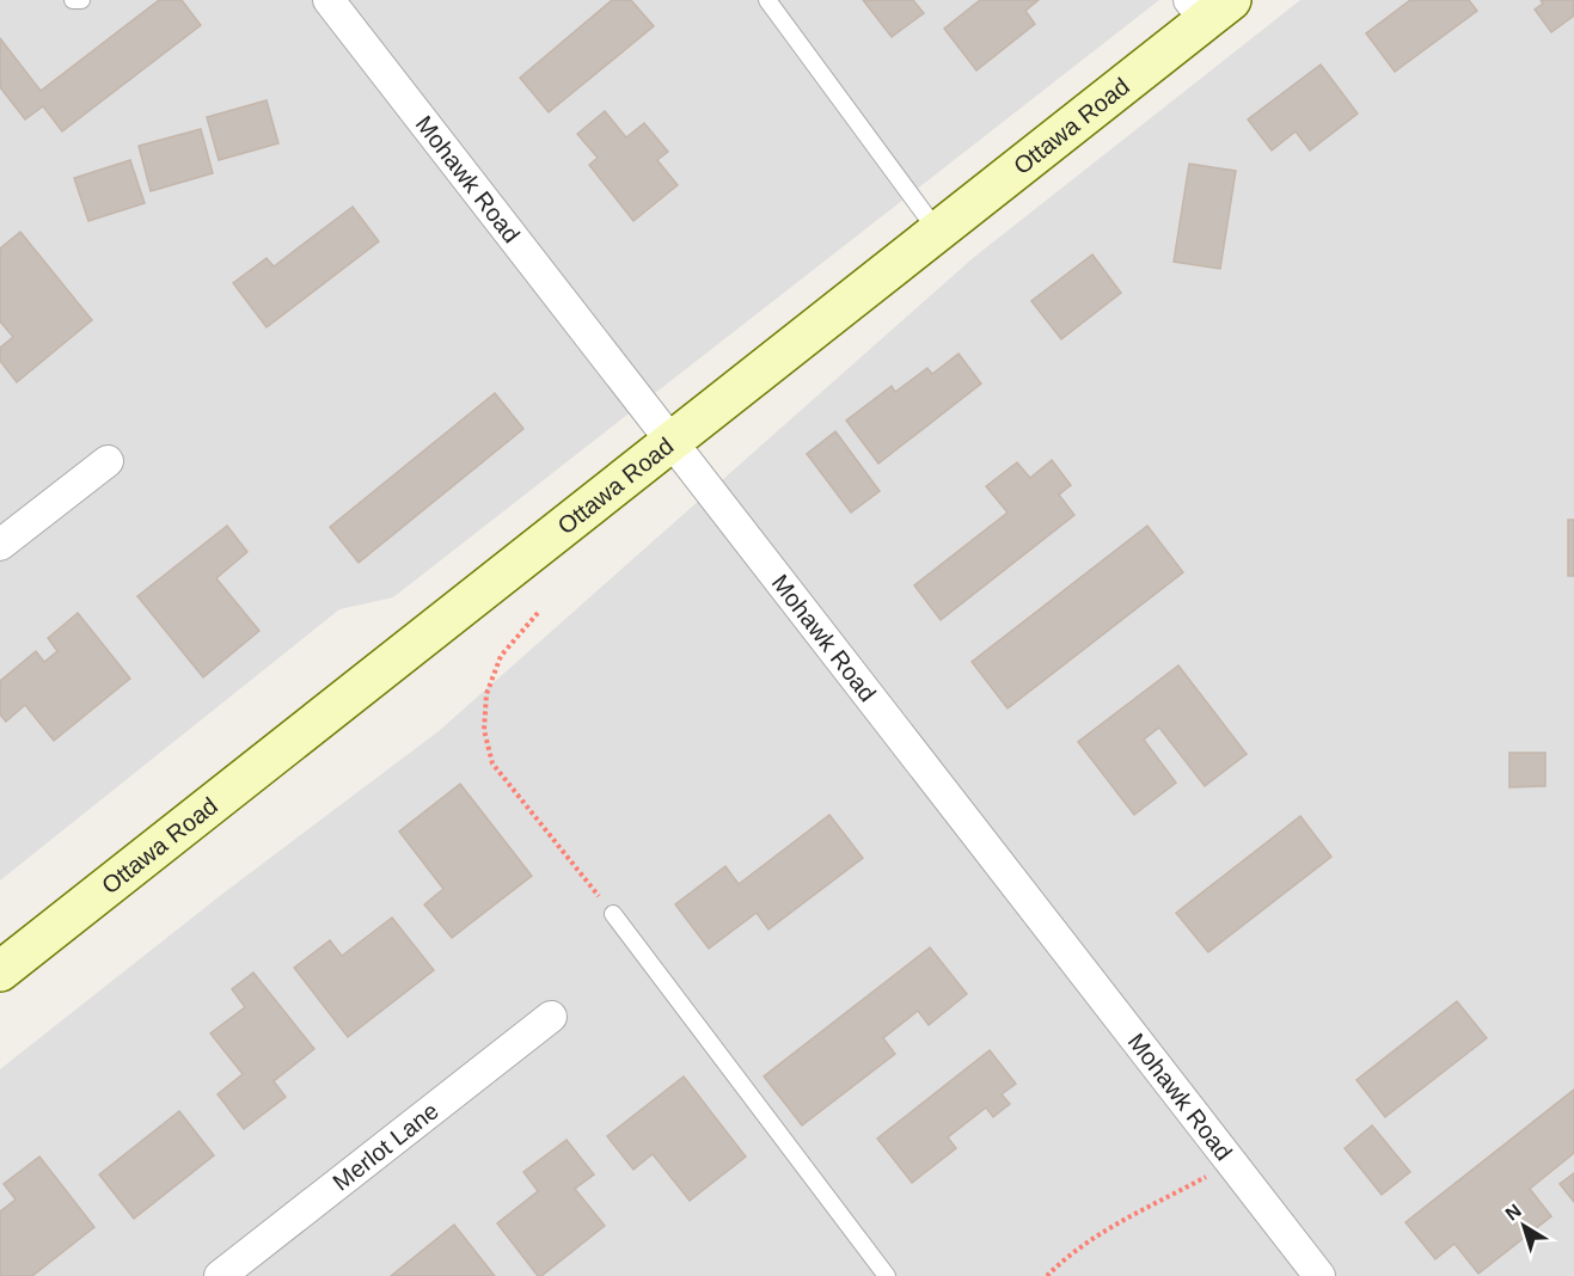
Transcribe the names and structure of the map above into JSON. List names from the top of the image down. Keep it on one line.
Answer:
{"streets":{"street":["Ottawa Road","Mohawk Road","Merlot Lane"]},"crossings":[["Ottawa Road","Mohawk Road"]],"north":"top left"}
